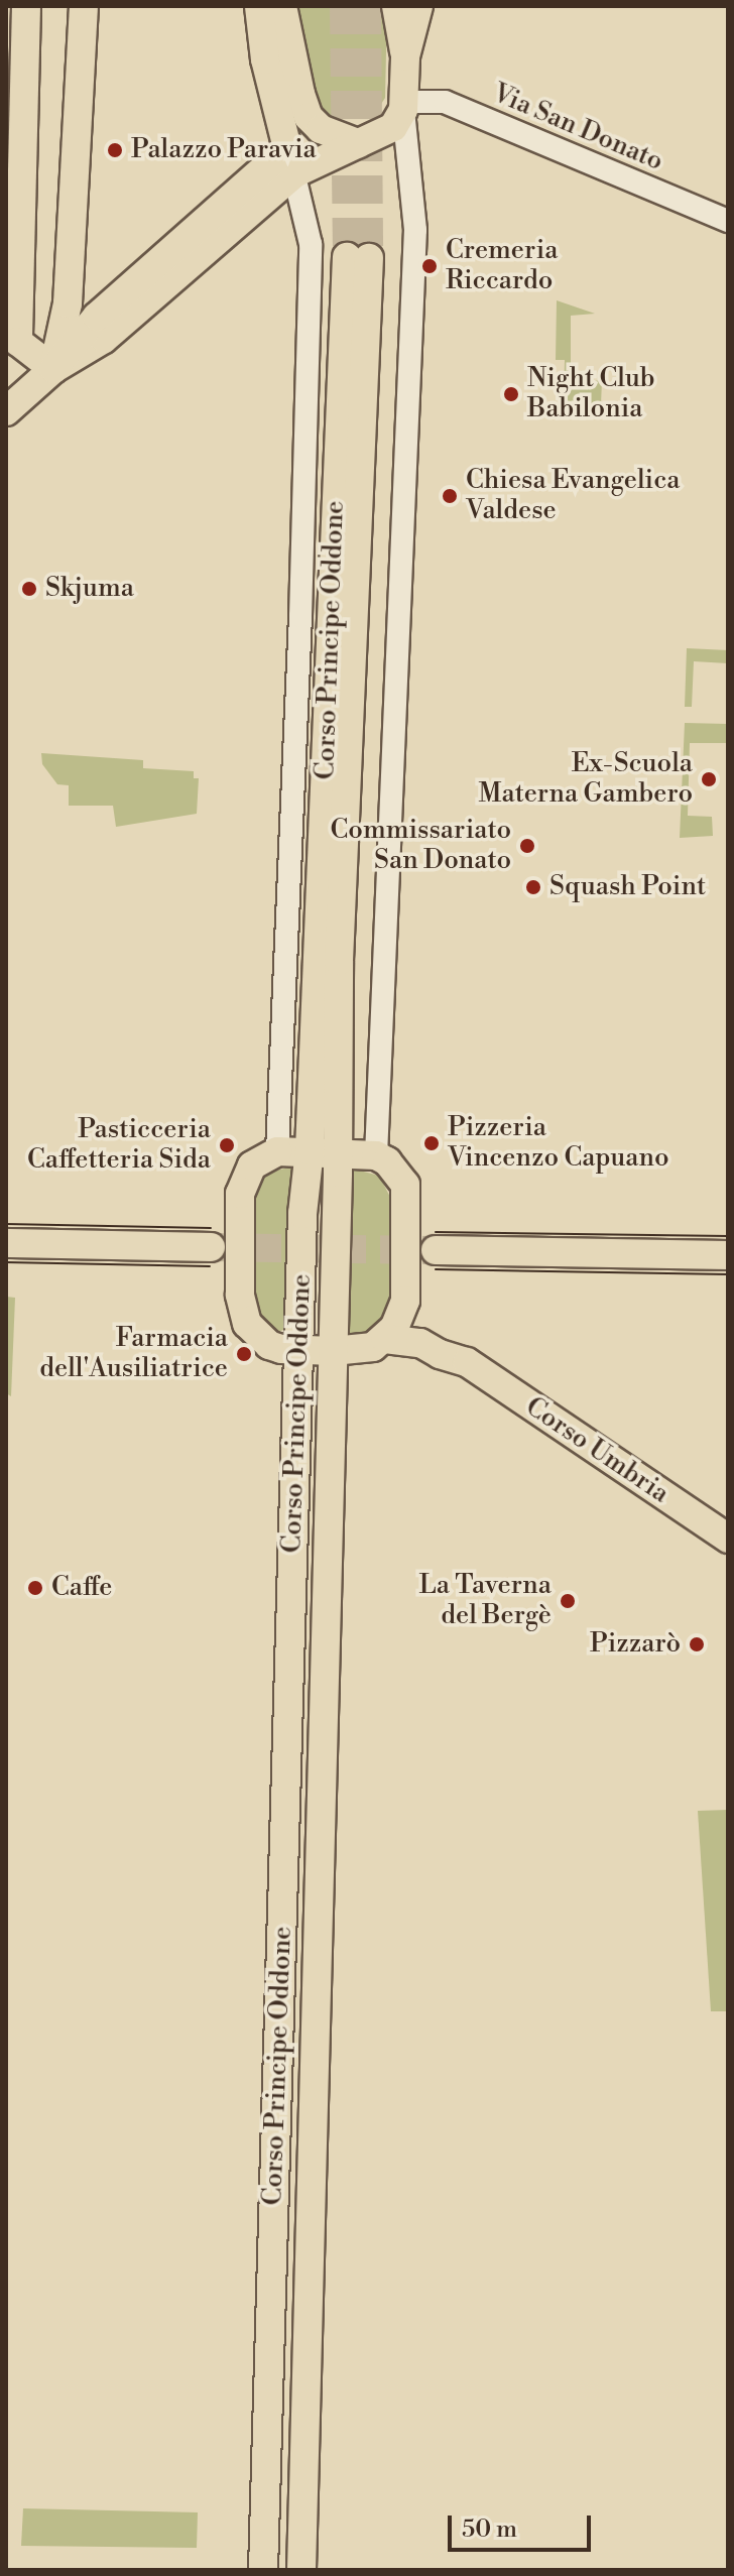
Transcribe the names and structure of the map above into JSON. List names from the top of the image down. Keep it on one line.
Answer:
{"streets":{"main road":["Corso Principe Oddone","Corso Umbria"],"street":["Via San Donato"]},"places":["Palazzo Paravia","Cremeria Riccardo","Night Club Babilonia","Chiesa Evangelica Valdese","Skjuma","Ex-Scuola Materna Gambero","Commissariato San Donato","Squash Point","Pizzeria Vincenzo Capuano","Pasticceria Caffetteria Sida","Farmacia dell'Ausiliatrice","Caffe","La Taverna del Bergè","Pizzarò"],"scale_bar":"50 m"}
